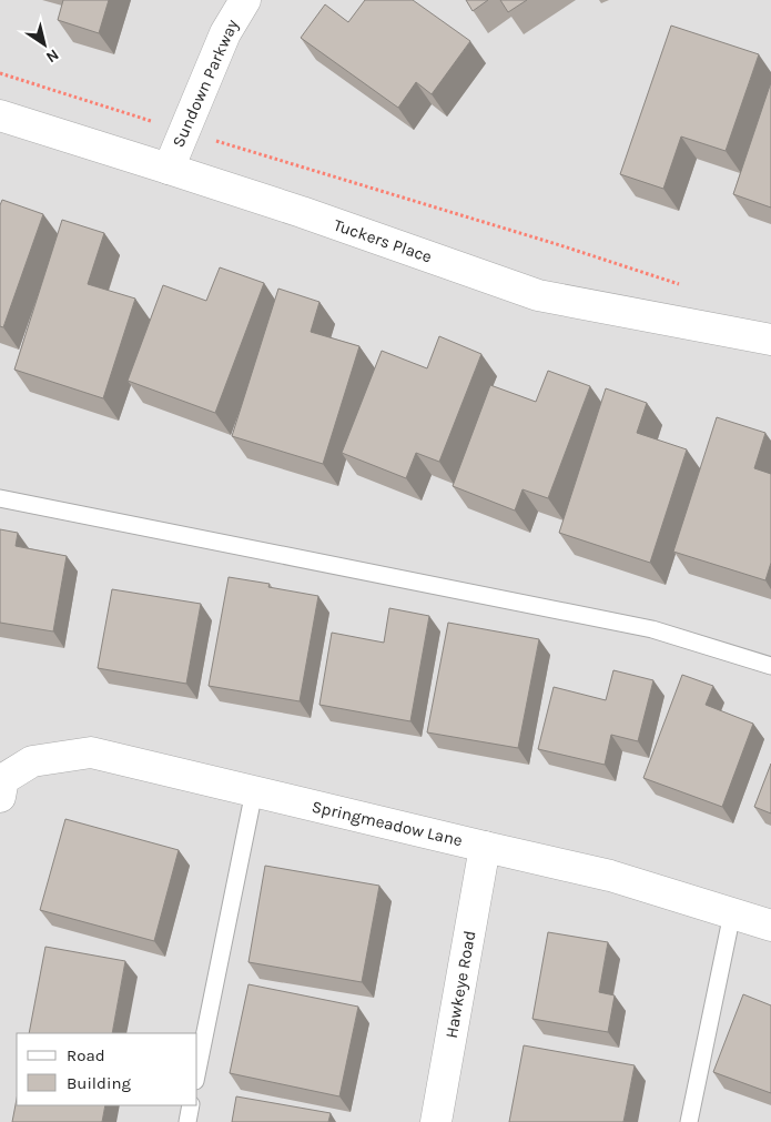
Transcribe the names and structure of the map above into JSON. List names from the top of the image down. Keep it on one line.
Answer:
{"streets":{"street":["Sundown Parkway","Tuckers Place","Springmeadow Lane","Hawkeye Road"]},"crossings":[["Sundown Parkway","Tuckers Place"],["Springmeadow Lane","Hawkeye Road"]],"legend":["Road","Building"],"north":"bottom right"}
